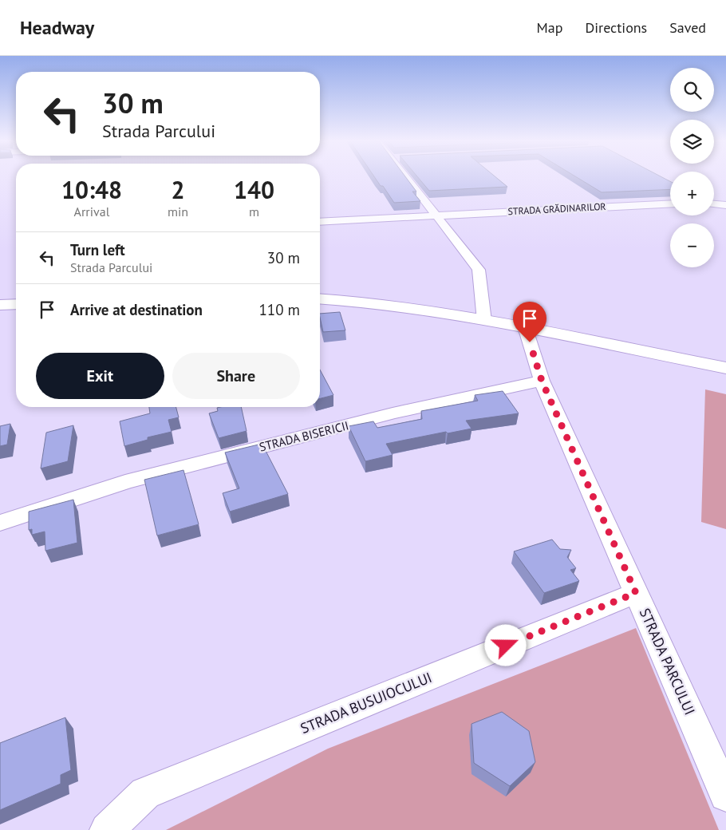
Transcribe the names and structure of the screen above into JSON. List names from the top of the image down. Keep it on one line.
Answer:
{"streets":{"street":["STRADA GRĂDINARILOR","STRADA BISERICII","STRADA PARCULUI","STRADA BUSUIOCULUI"]},"crossings":[["STRADA BISERICII","STRADA PARCULUI"],["STRADA PARCULUI","STRADA BUSUIOCULUI"]],"page":{"header":"Headway","nav":["Map","Directions","Saved"],"map_buttons":["+","−"],"turn":["30 m","Strada Parcului"],"eta":["10:48","Arrival","2","min","140","m"],"list":[{"name":"Turn left","note":"Strada Parcului","value":"30 m"},{"name":"Arrive at destination","value":"110 m"}],"buttons":["Exit","Share"]}}
